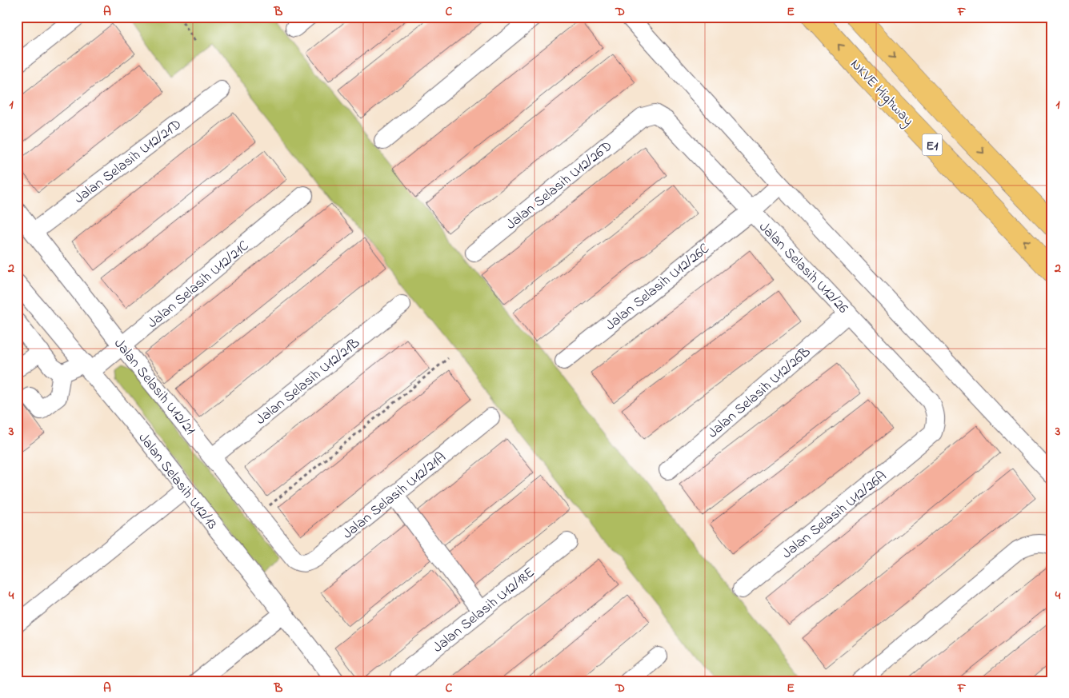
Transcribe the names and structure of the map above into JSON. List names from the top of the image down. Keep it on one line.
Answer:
{"streets":{"highway":["NKVE Highway","E1"],"street":["Jalan Selasih U12/21D","Jalan Selasih U12/26D","Jalan Selasih U12/26","Jalan Selasih U12/21C","Jalan Selasih U12/26C","Jalan Selasih U12/21B","Jalan Selasih U12/21","Jalan Selasih U12/26B","Jalan Selasih U12/13","Jalan Selasih U12/21A","Jalan Selasih U12/26A","Jalan Selasih U12/18E"]},"crossings":[["Jalan Selasih U12/21D","Jalan Selasih U12/21"],["Jalan Selasih U12/26D","Jalan Selasih U12/26"],["Jalan Selasih U12/26","Jalan Selasih U12/26C"],["Jalan Selasih U12/26","Jalan Selasih U12/26B"],["Jalan Selasih U12/26","Jalan Selasih U12/26A"],["Jalan Selasih U12/21C","Jalan Selasih U12/21"],["Jalan Selasih U12/21C","Jalan Selasih U12/13"],["Jalan Selasih U12/21B","Jalan Selasih U12/21"],["Jalan Selasih U12/21","Jalan Selasih U12/21A"]],"grid":{"columns":["A","B","C","D","E","F"],"rows":["1","2","3","4"]}}
